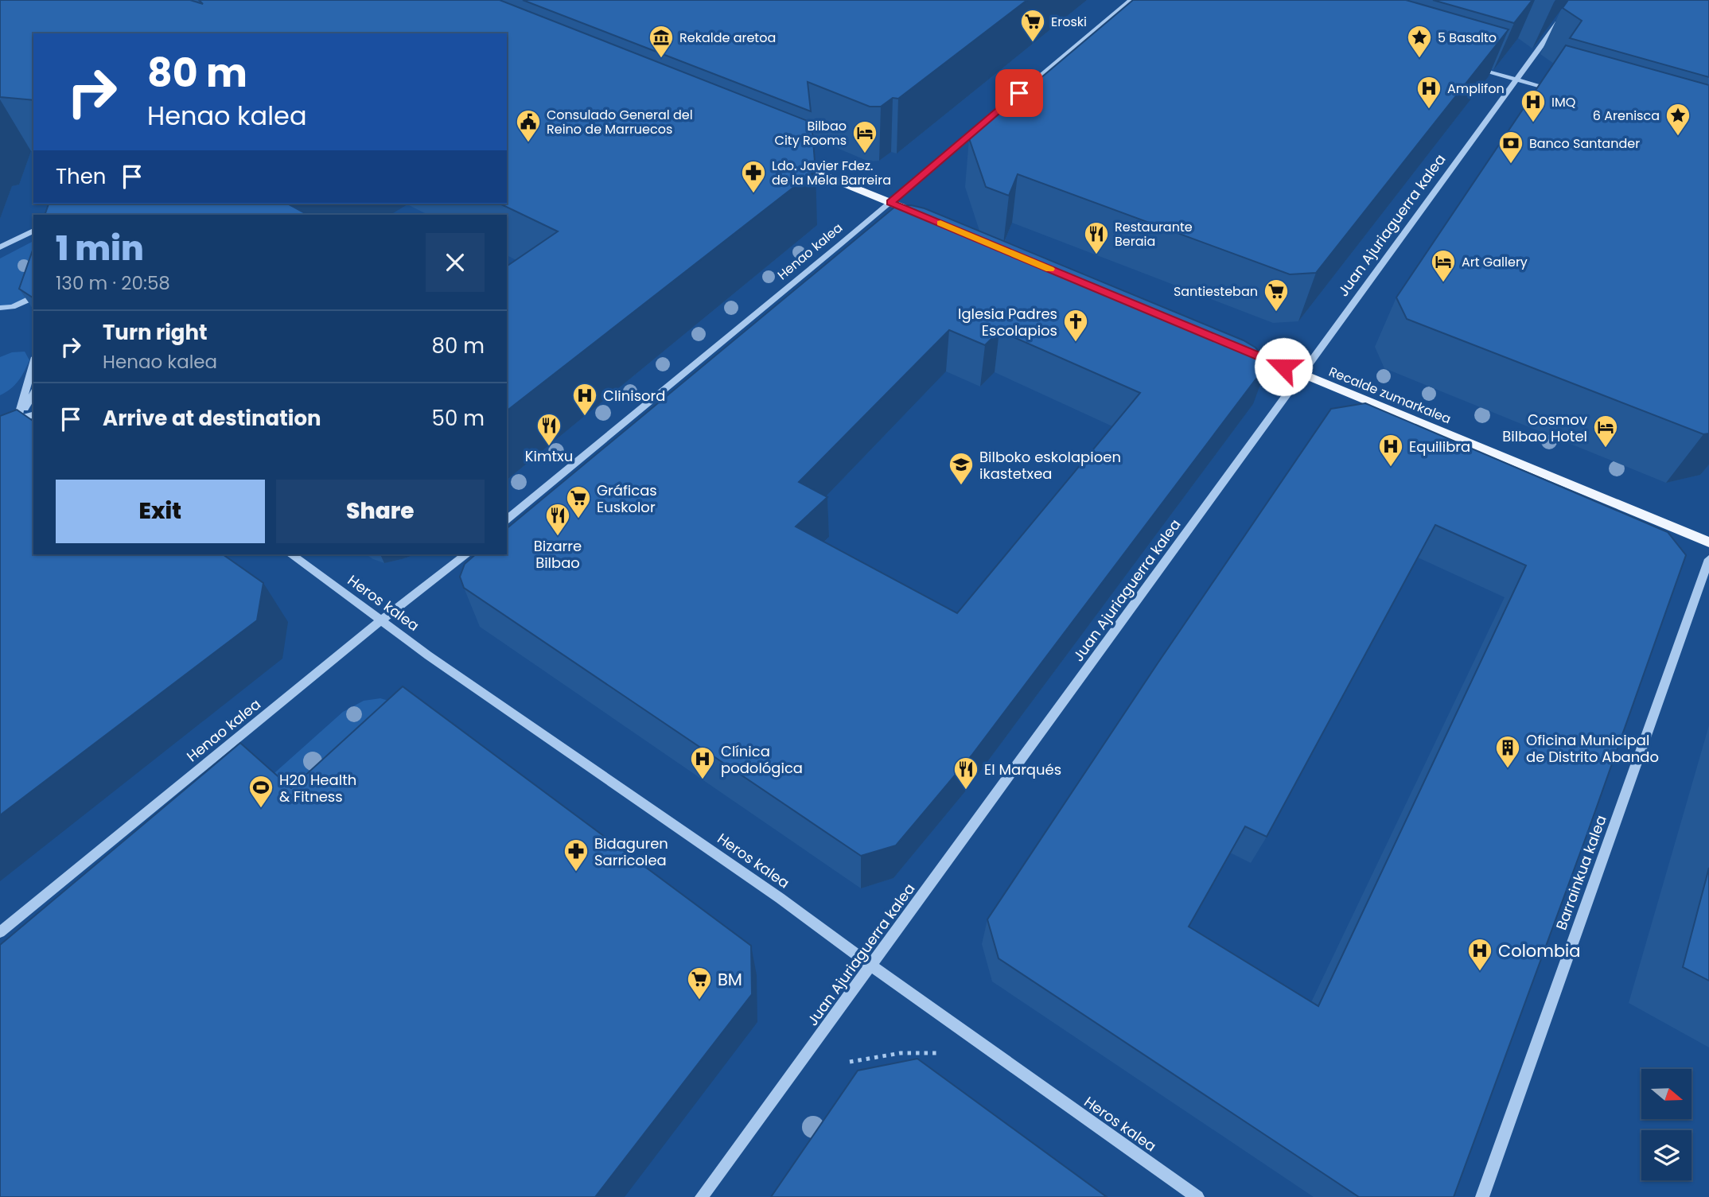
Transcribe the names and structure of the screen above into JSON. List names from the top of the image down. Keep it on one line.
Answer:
{"streets":{"main road":["Recalde zumarkalea"],"street":["Juan Ajuriaguerra kalea","Henao kalea","Heros kalea","Barrainkua kalea"]},"crossings":[["Juan Ajuriaguerra kalea","Recalde zumarkalea"],["Juan Ajuriaguerra kalea","Heros kalea"],["Henao kalea","Heros kalea"]],"places":{"supermarket":["Eroski","Santiesteban","Gráficas Euskolor","BM"],"museum":["Rekalde aretoa"],"place":["5 Basalto","6 Arenisca"],"hospital":["Amplifon","IMQ","Clinisord","Equilibra","Clínica podológica","Colombia"],"public building":["Consulado General del Reino de Marruecos"],"hotel":["Bilbao City Rooms","Art Gallery","Cosmov Bilbao Hotel"],"bank":["Banco Santander"],"pharmacy":["Ldo. Javier Fdez. de la Mela Barreira","Bidaguren Sarricolea"],"restaurant":["Restaurante Beraia","Kimtxu","Bizarre Bilbao","El Marqués"],"church":["Iglesia Padres Escolapios"],"school or university":["Bilboko eskolapioen ikastetxea"],"building":["Oficina Municipal de Distrito Abando"],"sports":["H20 Health & Fitness"]},"north":"right","page":{"turn":["80 m","Henao kalea"],"then":"Then","heading":["1 min","130 m · 20:58"],"list":[{"name":"Turn right","note":"Henao kalea","value":"80 m"},{"name":"Arrive at destination","value":"50 m"}],"buttons":["Exit","Share"]}}
